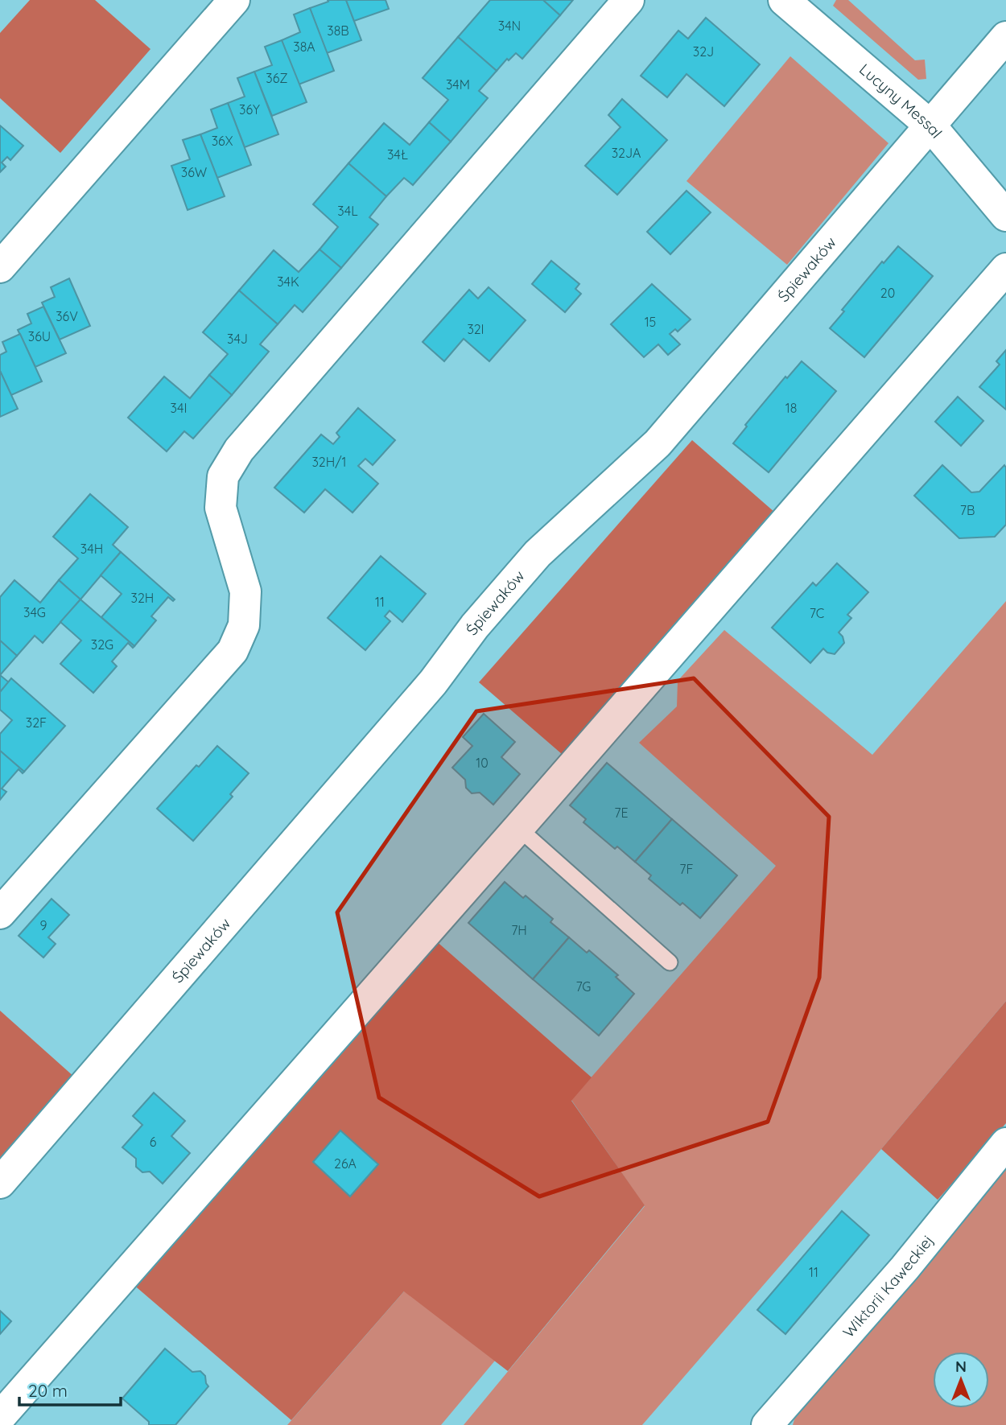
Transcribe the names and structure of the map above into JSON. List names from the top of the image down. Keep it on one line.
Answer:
{"streets":{"street":["Lucyny Messal","Śpiewaków","Wiktorii Kaweckiej"]},"crossings":[["Lucyny Messal","Śpiewaków"]],"house_numbers":["34N","38B","38A","32J","36Z","34M","36Y","36X","32JA","34Ł","36W","34L","34K","20","36V","15","32I","36U","34J","34I","18","32H/1","7B","34H","32H","11","34G","7C","32G","32F","10","7E","7F","9","7H","7G","6","26A","11"],"scale_bar":"20 m","north":"top"}
